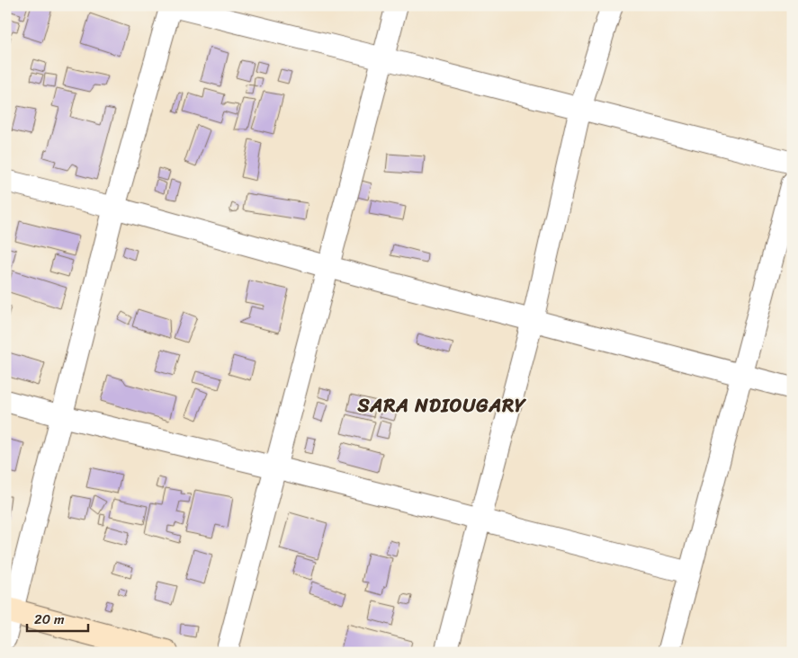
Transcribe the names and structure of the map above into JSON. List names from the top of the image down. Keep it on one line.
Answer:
{"districts":["SARA NDIOUGARY"],"scale_bar":"20 m"}
